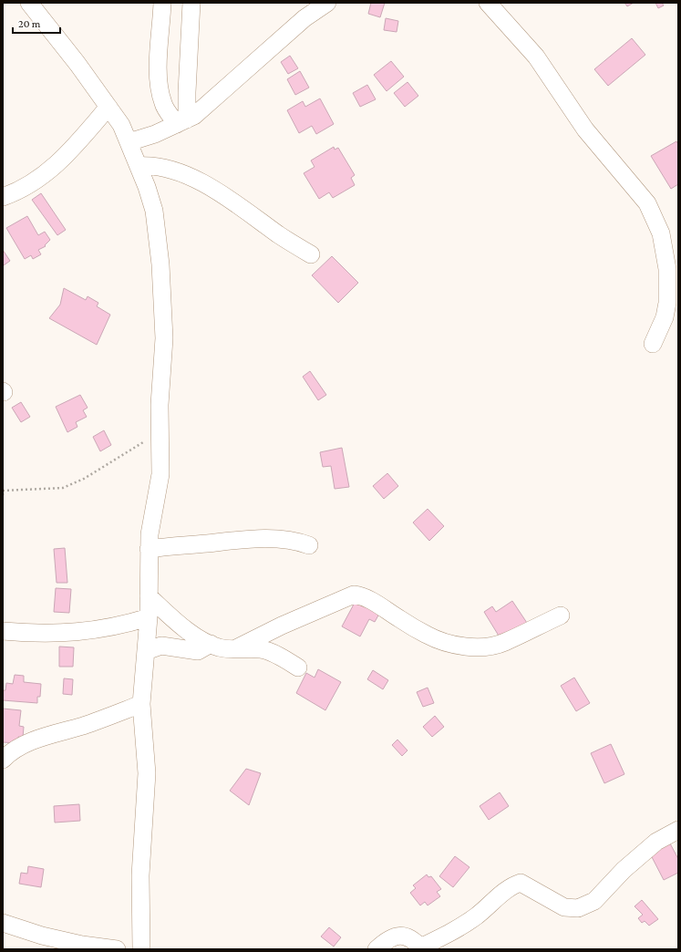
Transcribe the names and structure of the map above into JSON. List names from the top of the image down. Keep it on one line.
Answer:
{"scale_bar":"20 m"}
